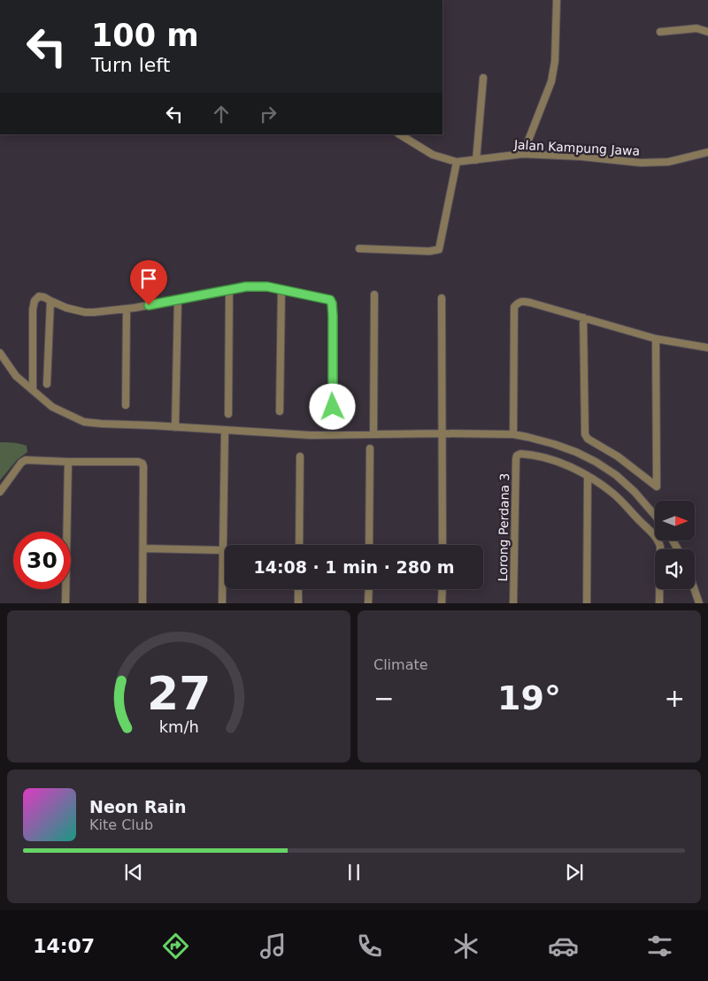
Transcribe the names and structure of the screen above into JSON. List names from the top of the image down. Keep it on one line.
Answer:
{"streets":{"street":["Jalan Kampung Jawa","Lorong Perdana 3"]},"north":"right","page":{"turn":["100 m","Turn left"],"limit":"30","trip":"14:08 · 1 min · 280 m","tile":"Climate","heat":["−","19°","+"],"song":["Neon Rain","Kite Club"],"tabs":"14:07","gauge":["27","km/h"]}}
